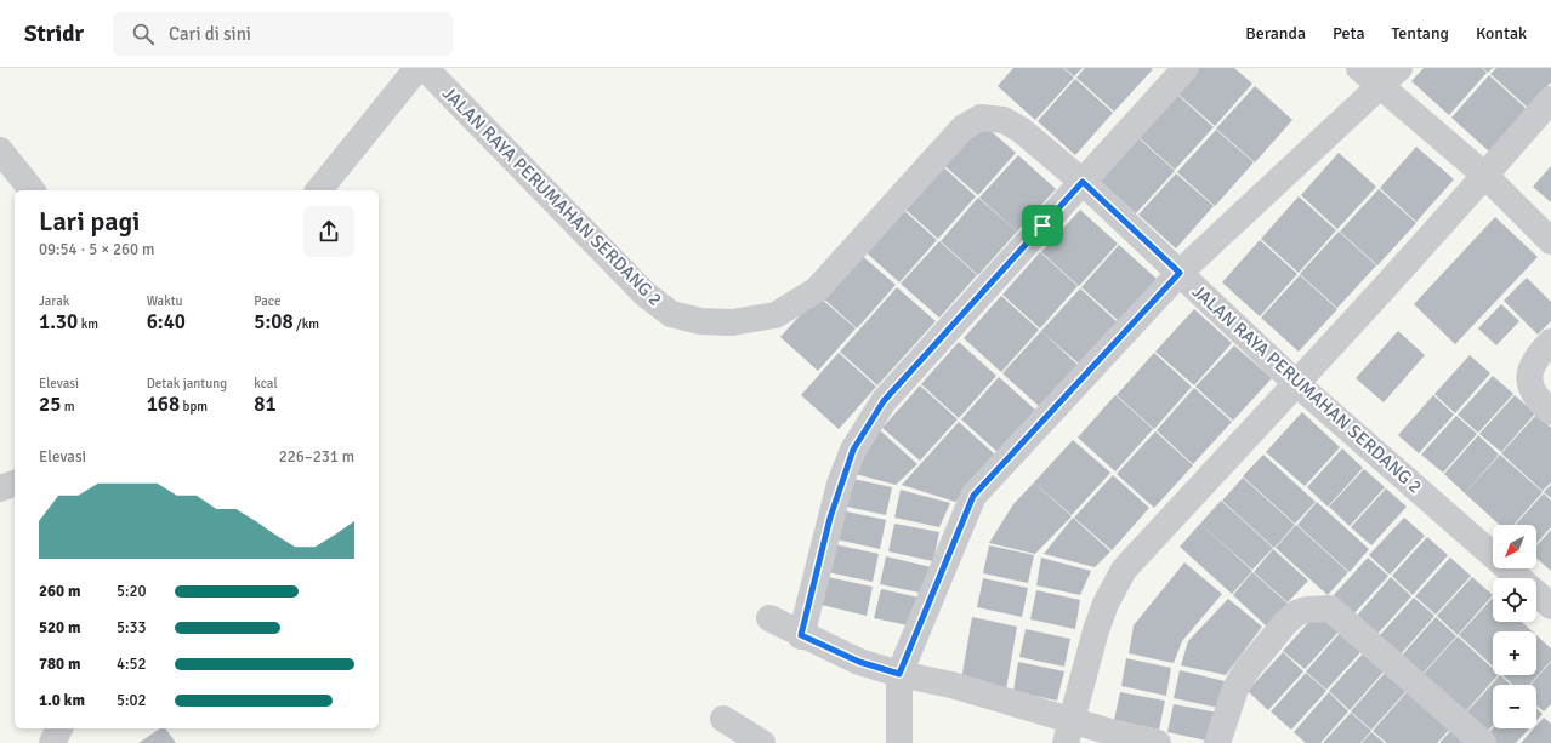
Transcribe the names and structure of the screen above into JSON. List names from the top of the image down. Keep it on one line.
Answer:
{"streets":{"street":["JALAN RAYA PERUMAHAN SERDANG 2"]},"north":"bottom left","page":{"header":"Stridr","search":"Cari di sini","nav":["Beranda","Peta","Tentang","Kontak"],"heading":["Lari pagi","09:54 · 5 × 260 m"],"stats":[["Jarak","1.30 km"],["Waktu","6:40"],["Pace","5:08 /km"],["Elevasi","25 m"],["Detak jantung","168 bpm"],["kcal","81"]],"chart":["Elevasi","226–231 m"],"map_buttons":["+","−"],"list":[{"name":"260 m","note":"5:20"},{"name":"520 m","note":"5:33"},{"name":"780 m","note":"4:52"},{"name":"1.0 km","note":"5:02"}]}}
